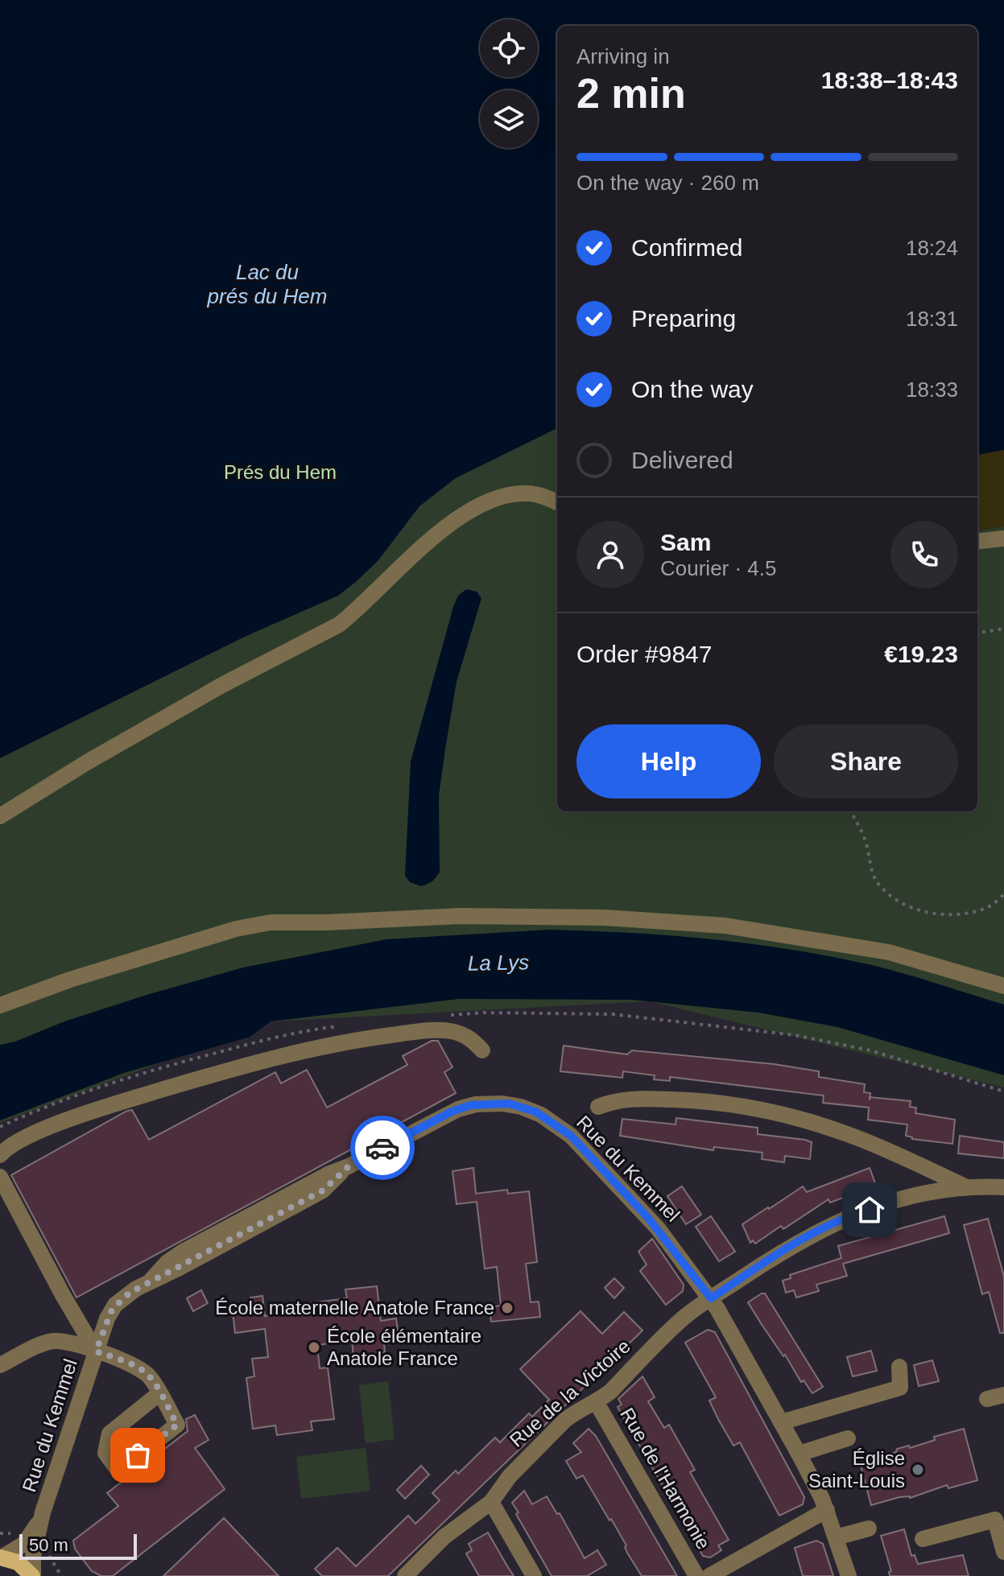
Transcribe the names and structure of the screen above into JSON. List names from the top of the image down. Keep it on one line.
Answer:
{"streets":{"street":["Rue du Kemmel","Rue de la Victoire","Rue de l'Harmonie"]},"crossings":[["Rue du Kemmel","Rue de la Victoire"],["Rue de la Victoire","Rue de l'Harmonie"]],"water":["Lac du prés du Hem","La Lys"],"parks":["Prés du Hem"],"places":["École maternelle Anatole France","École élémentaire Anatole France","Église Saint-Louis"],"scale_bar":"50 m","page":{"heading":["2 min","Arriving in","18:38–18:43"],"panel":["Sam","Courier · 4.5","Order #9847","€19.23"],"bar":"On the way · 260 m","list":[["Confirmed","18:24"],["Preparing","18:31"],["On the way","18:33"],"Delivered"],"buttons":["Help","Share"],"scale":"50 m"}}
